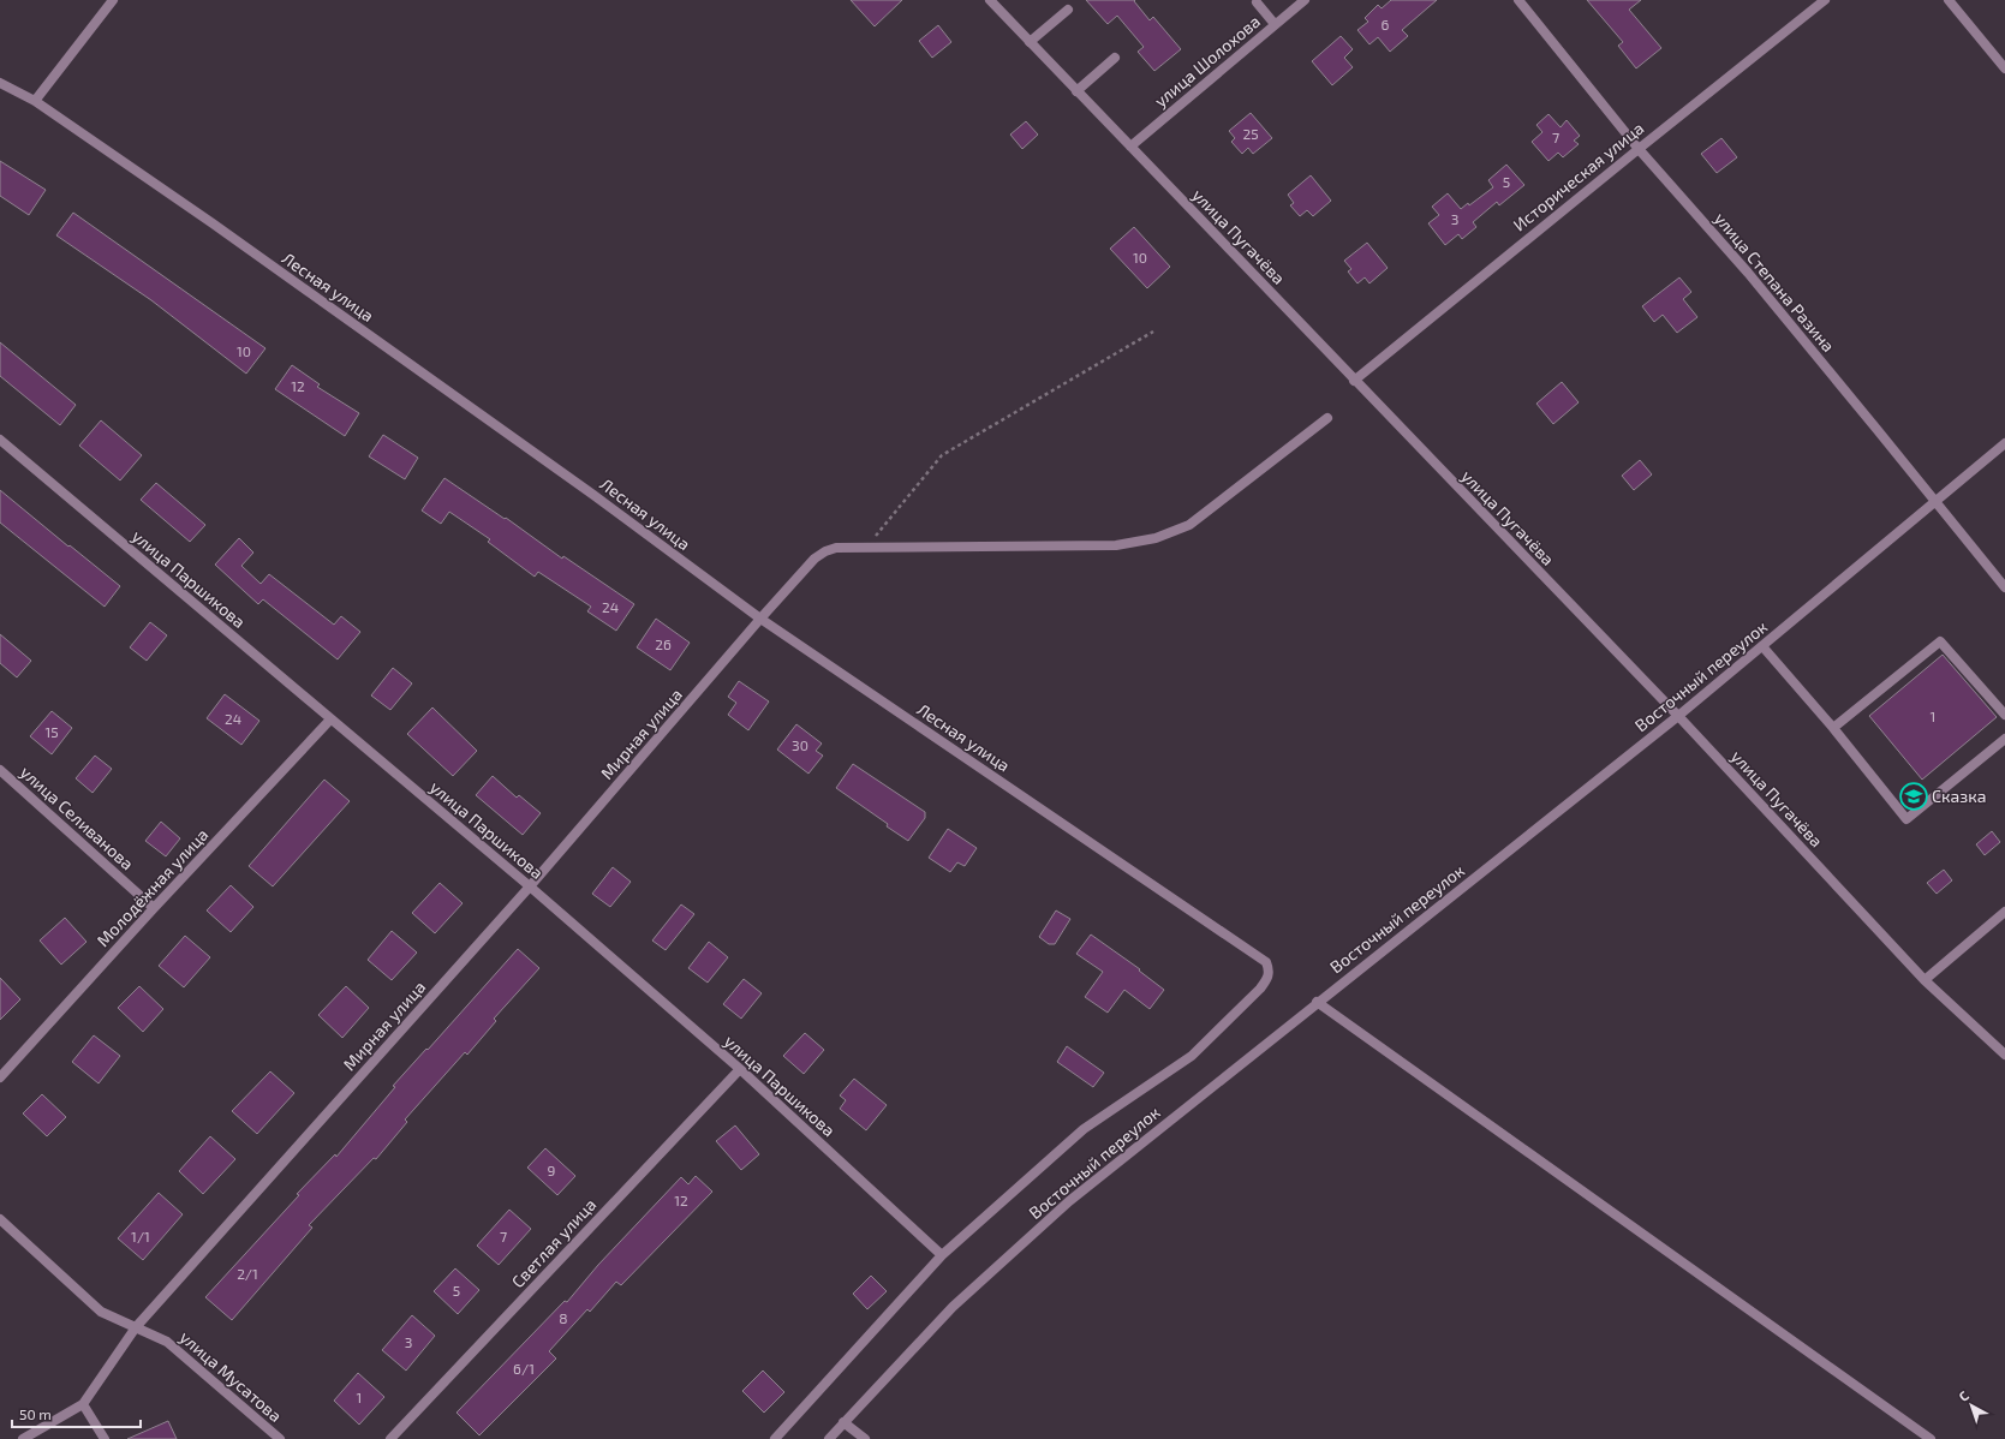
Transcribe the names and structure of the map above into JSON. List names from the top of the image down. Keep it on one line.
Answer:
{"streets":{"street":["улица Шолохова","Историческая улица","улица Пугачёва","улица Степана Разина","Лесная улица","улица Паршикова","Восточный переулок","Мирная улица","улица Селиванова","Молодёжная улица","Светлая улица","улица Мусатова"]},"crossings":[["улица Шолохова","улица Пугачёва"],["Историческая улица","улица Пугачёва"],["Историческая улица","улица Степана Разина"],["улица Пугачёва","Восточный переулок"],["улица Степана Разина","Восточный переулок"],["Лесная улица","Восточный переулок"],["Лесная улица","Мирная улица"],["улица Паршикова","Восточный переулок"],["улица Паршикова","Мирная улица"],["улица Паршикова","Молодёжная улица"],["улица Паршикова","Светлая улица"],["Мирная улица","улица Мусатова"],["улица Селиванова","Молодёжная улица"]],"places":{"school or university":["Сказка"]},"house_numbers":["6","25","7","5","3","10","10","12","24","26","1","24","15","30","9","12","1/1","7","2/1","5","8","3","6/1","1"],"scale_bar":"50 m","north":"top left"}
